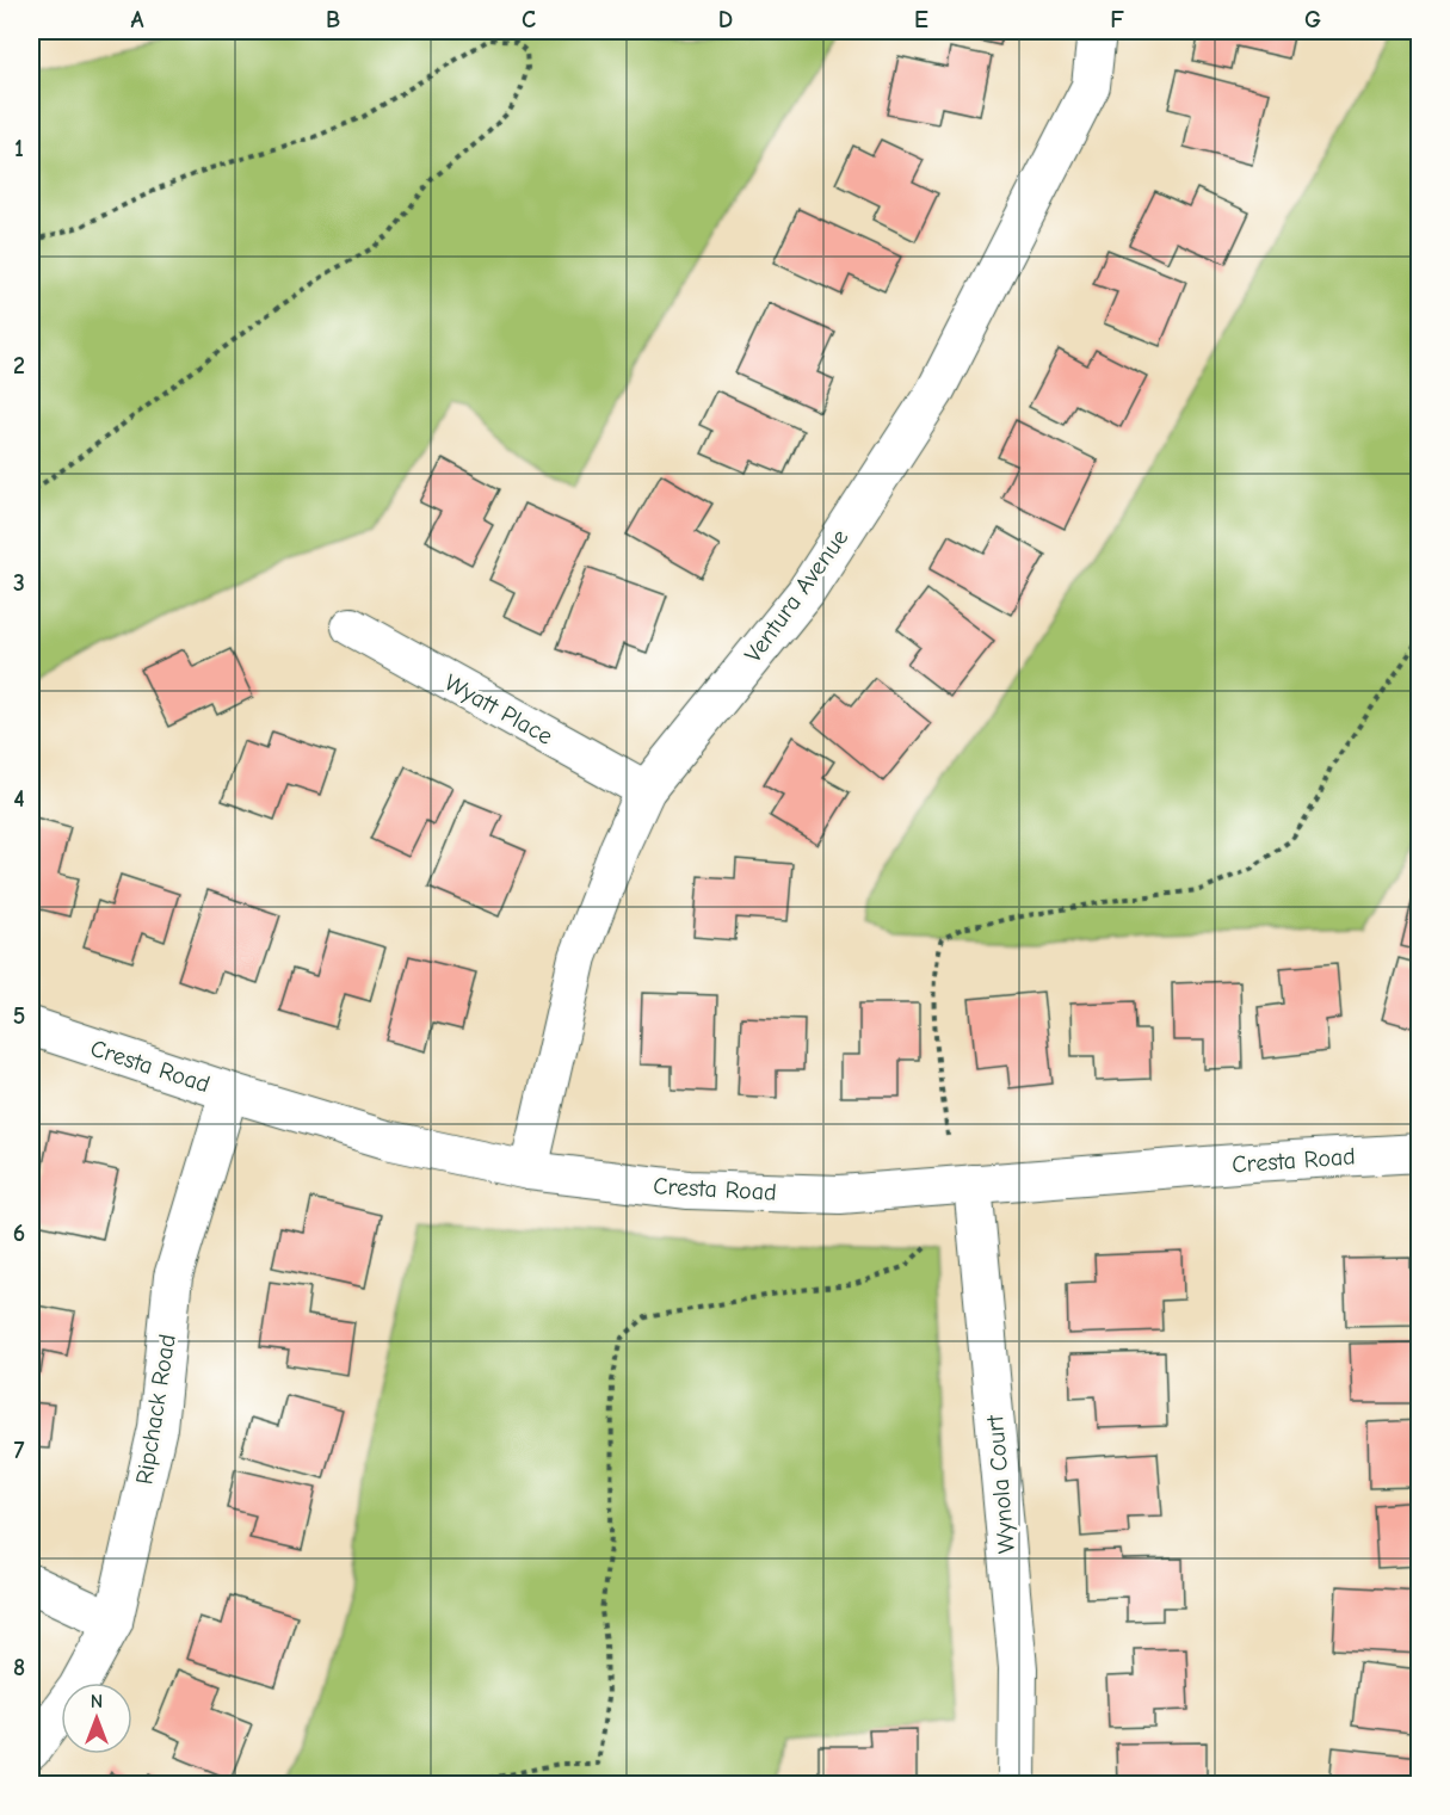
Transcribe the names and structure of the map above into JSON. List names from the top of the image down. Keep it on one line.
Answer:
{"streets":{"street":["Ventura Avenue","Wyatt Place","Cresta Road","Ripchack Road","Wynola Court"]},"crossings":[["Ventura Avenue","Wyatt Place"],["Ventura Avenue","Cresta Road"],["Cresta Road","Ripchack Road"],["Cresta Road","Wynola Court"]],"north":"top","grid":{"columns":["A","B","C","D","E","F","G"],"rows":["1","2","3","4","5","6","7","8"]}}
